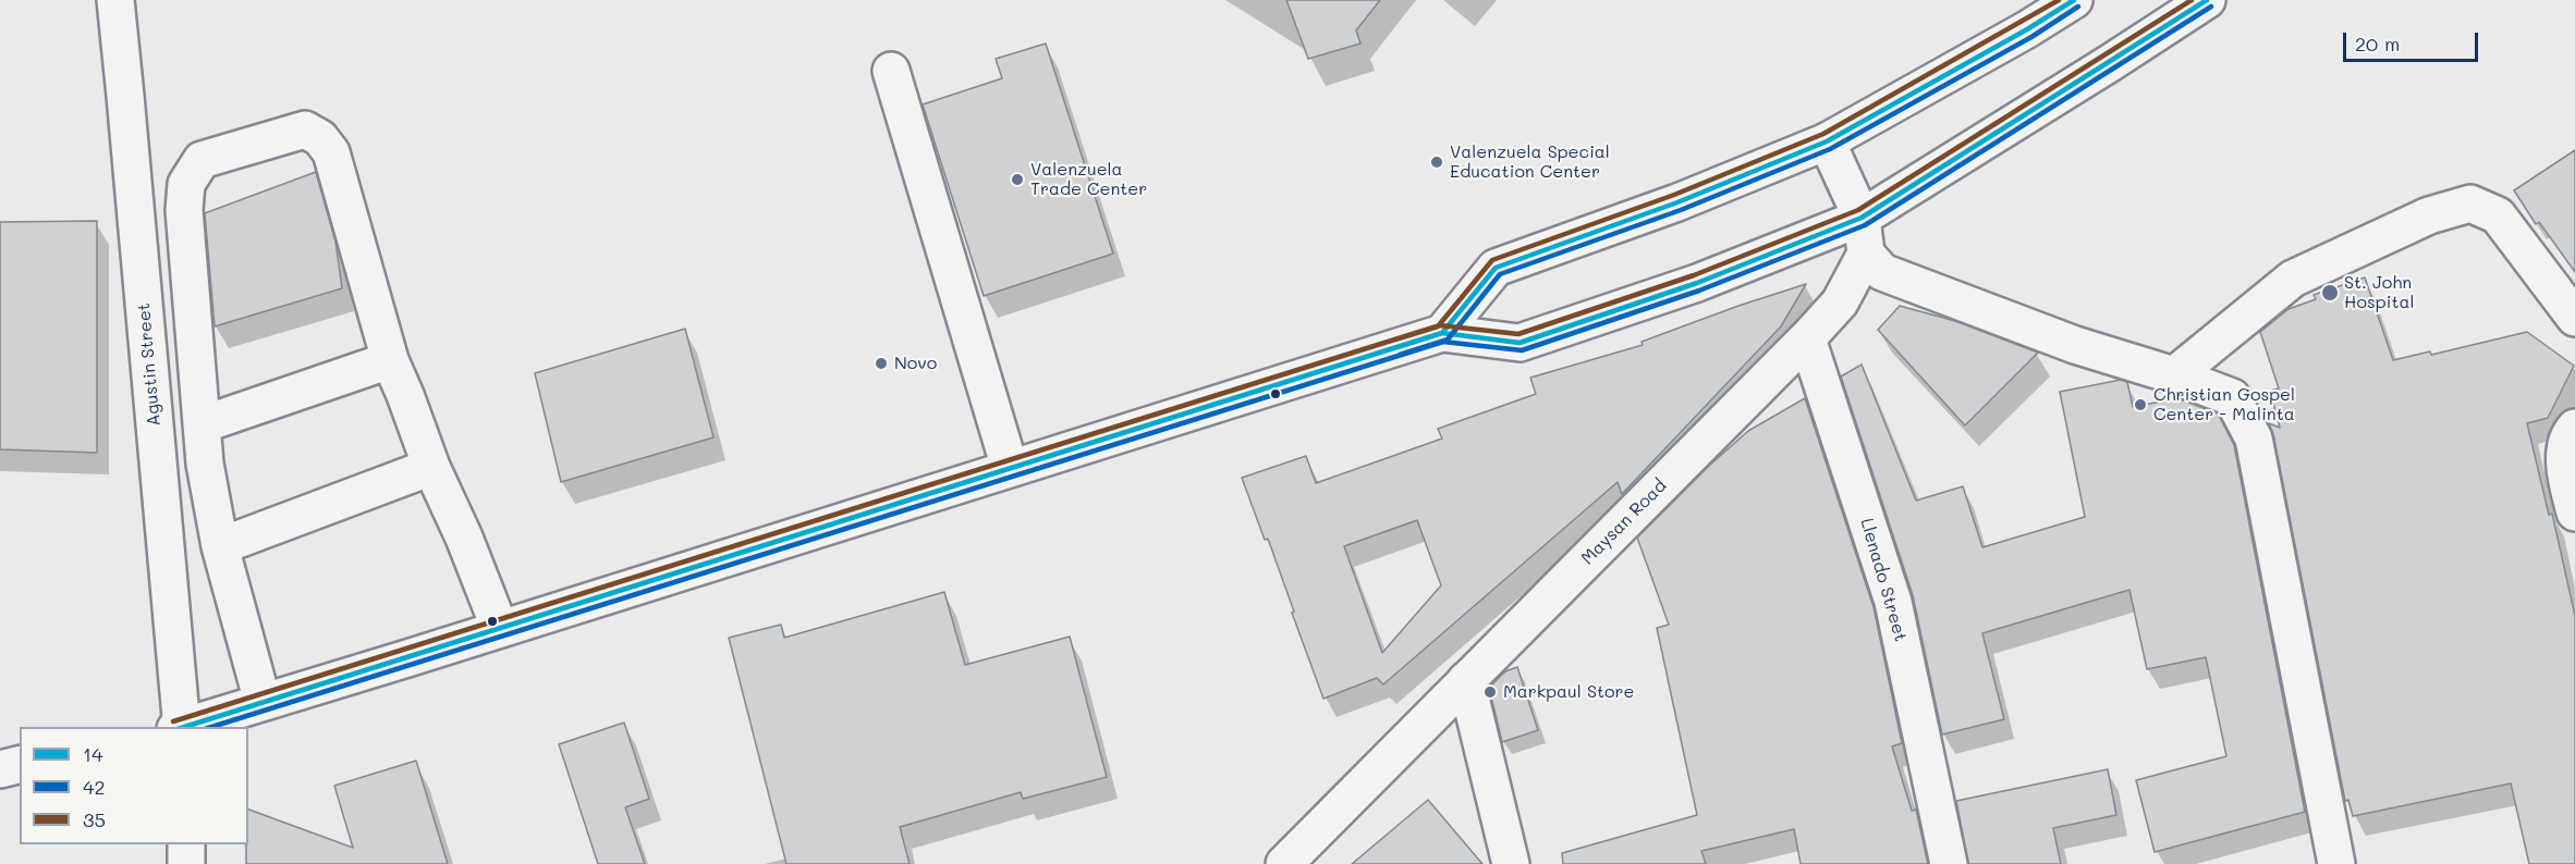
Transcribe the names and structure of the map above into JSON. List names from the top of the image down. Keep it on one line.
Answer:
{"streets":{"main road":["Agustin Street","Maysan Road","Llenado Street"]},"crossings":[["Maysan Road","Llenado Street"]],"places":["Valenzuela Special Education Center","Valenzuela Trade Center","St. John Hospital","Novo","Christian Gospel Center - Malinta","Markpaul Store"],"lines":["transit line 14","transit line 35","transit line 42"],"legend":["14","42","35"],"scale_bar":"20 m"}
